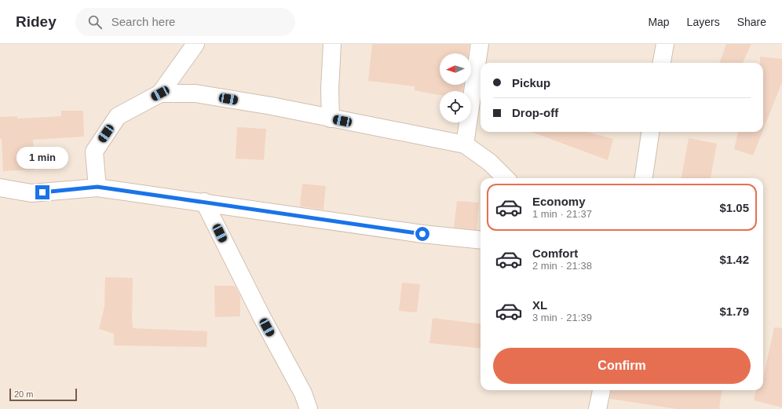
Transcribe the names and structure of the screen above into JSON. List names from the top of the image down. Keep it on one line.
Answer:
{"scale_bar":"20 m","north":"left","page":{"header":"Ridey","search":"Search here","nav":["Map","Layers","Share"],"banner":["Pickup","Drop-off"],"bubble":"1 min","list":[{"name":"Economy","note":"1 min · 21:37","value":"$1.05"},{"name":"Comfort","note":"2 min · 21:38","value":"$1.42"},{"name":"XL","note":"3 min · 21:39","value":"$1.79"}],"buttons":"Confirm","scale":"20 m"}}
